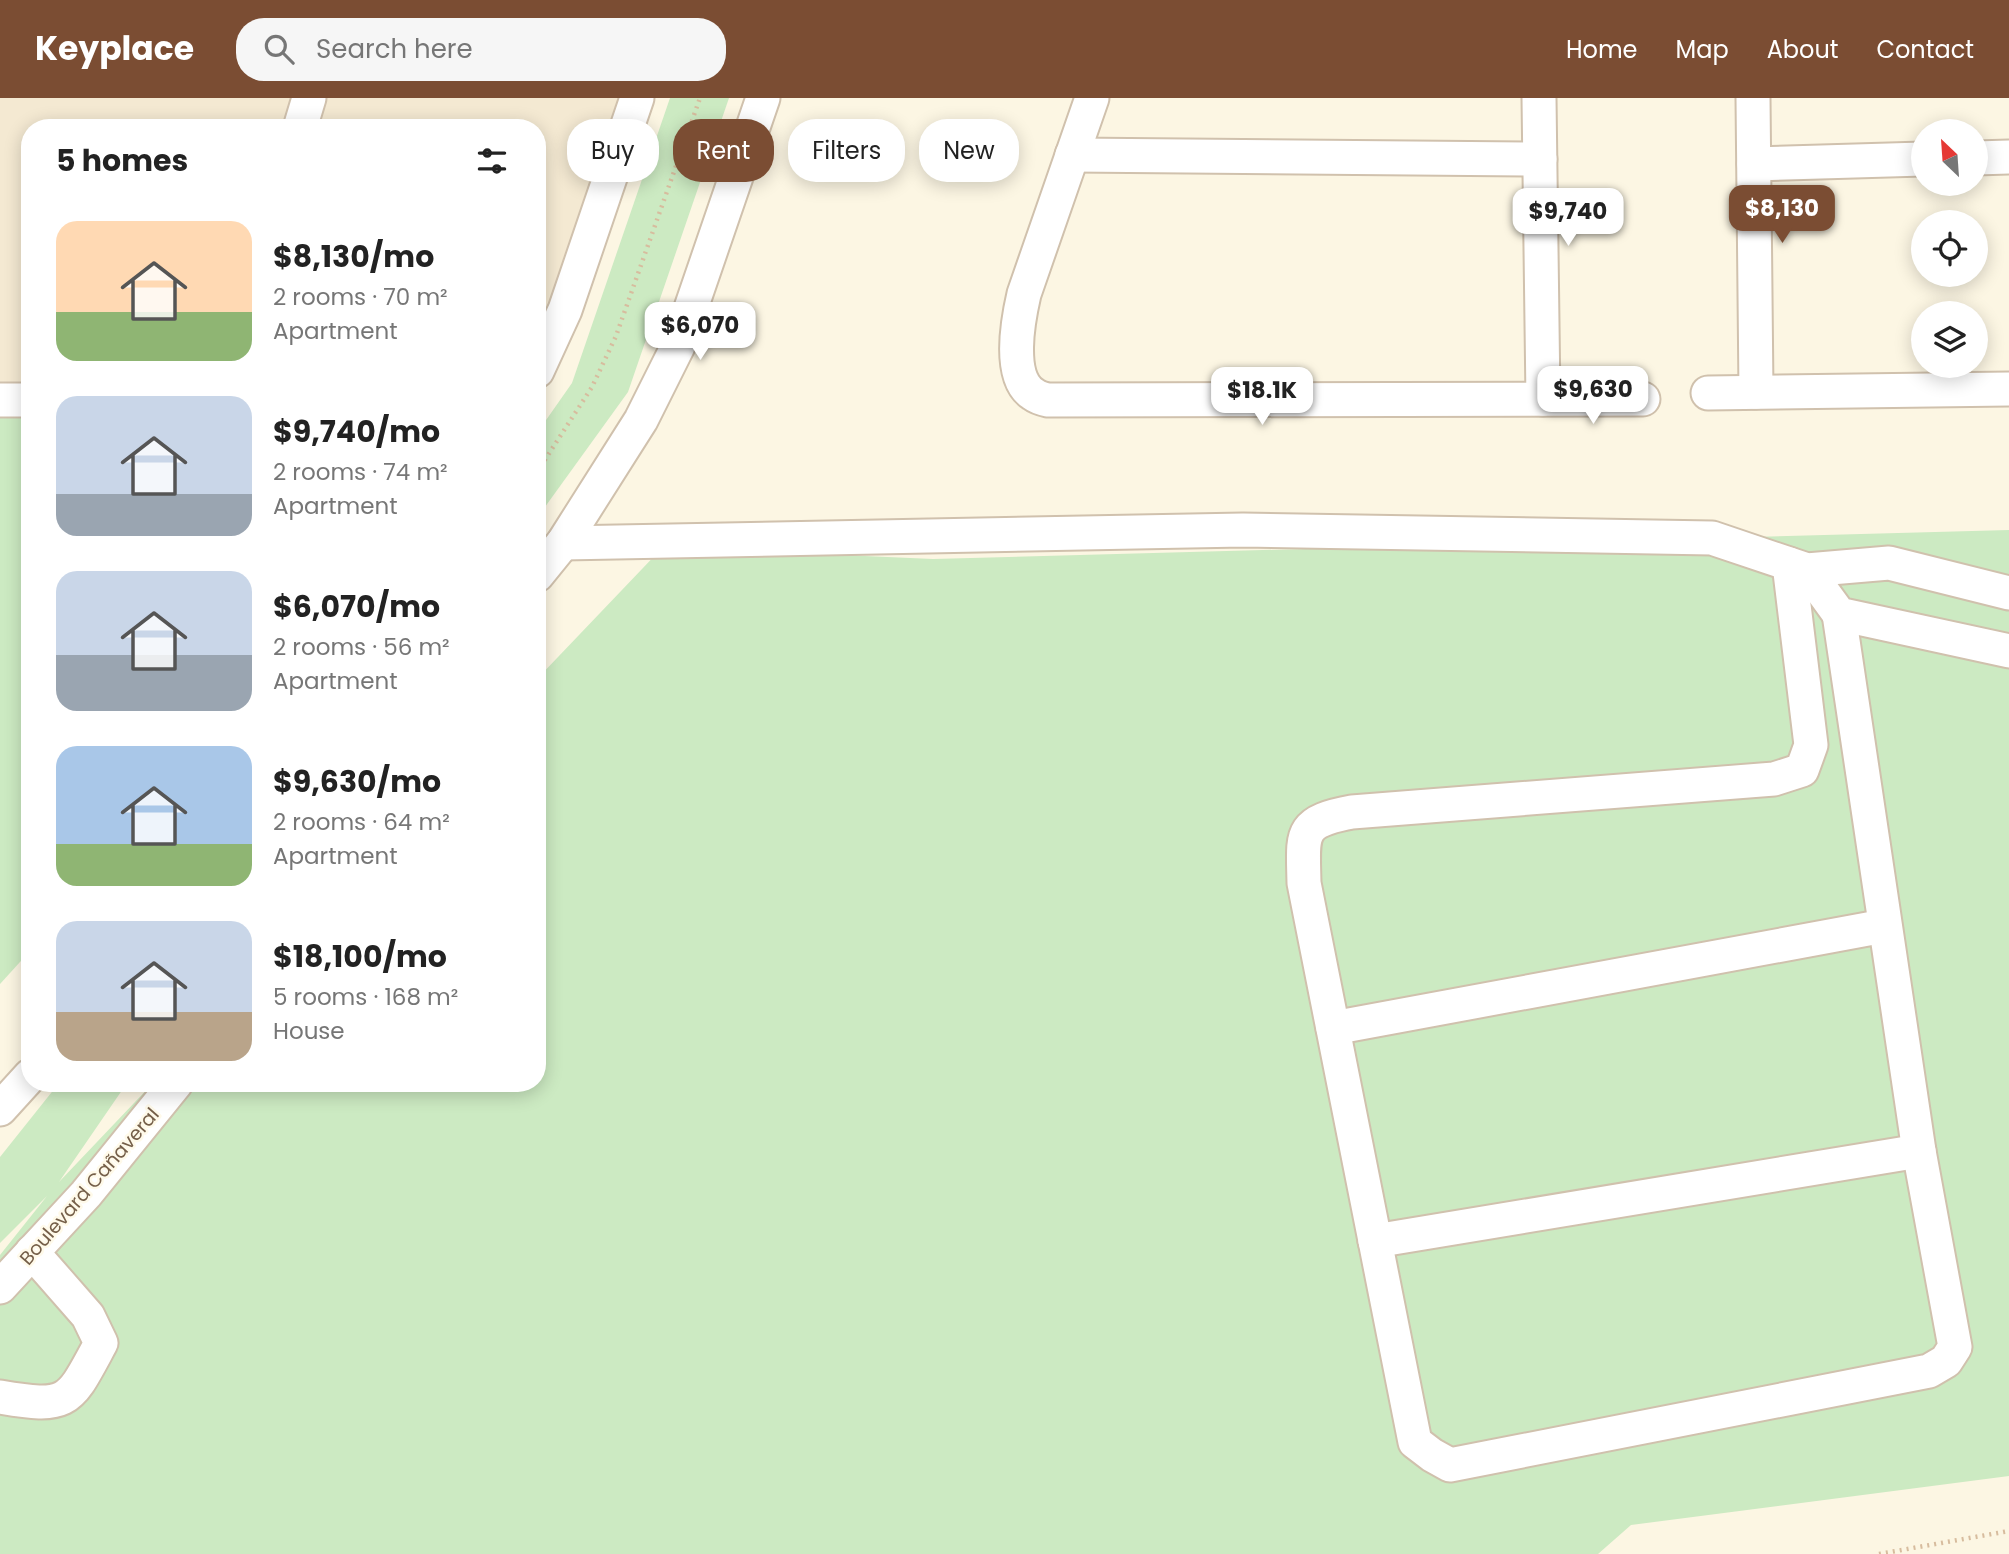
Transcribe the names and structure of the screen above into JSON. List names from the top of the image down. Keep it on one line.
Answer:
{"streets":{"street":["Boulevard Cañaveral"]},"north":"top left","page":{"header":"Keyplace","search":"Search here","nav":["Home","Map","About","Contact"],"chip":["Buy","Rent","Filters","New"],"heading":"5 homes","price":["$8,130","$9,740","$6,070","$9,630","$18.1K"],"list":[{"name":"$8,130/mo","note":"2 rooms · 70 m² · Apartment"},{"name":"$9,740/mo","note":"2 rooms · 74 m² · Apartment"},{"name":"$6,070/mo","note":"2 rooms · 56 m² · Apartment"},{"name":"$9,630/mo","note":"2 rooms · 64 m² · Apartment"},{"name":"$18,100/mo","note":"5 rooms · 168 m² · House"}]}}
